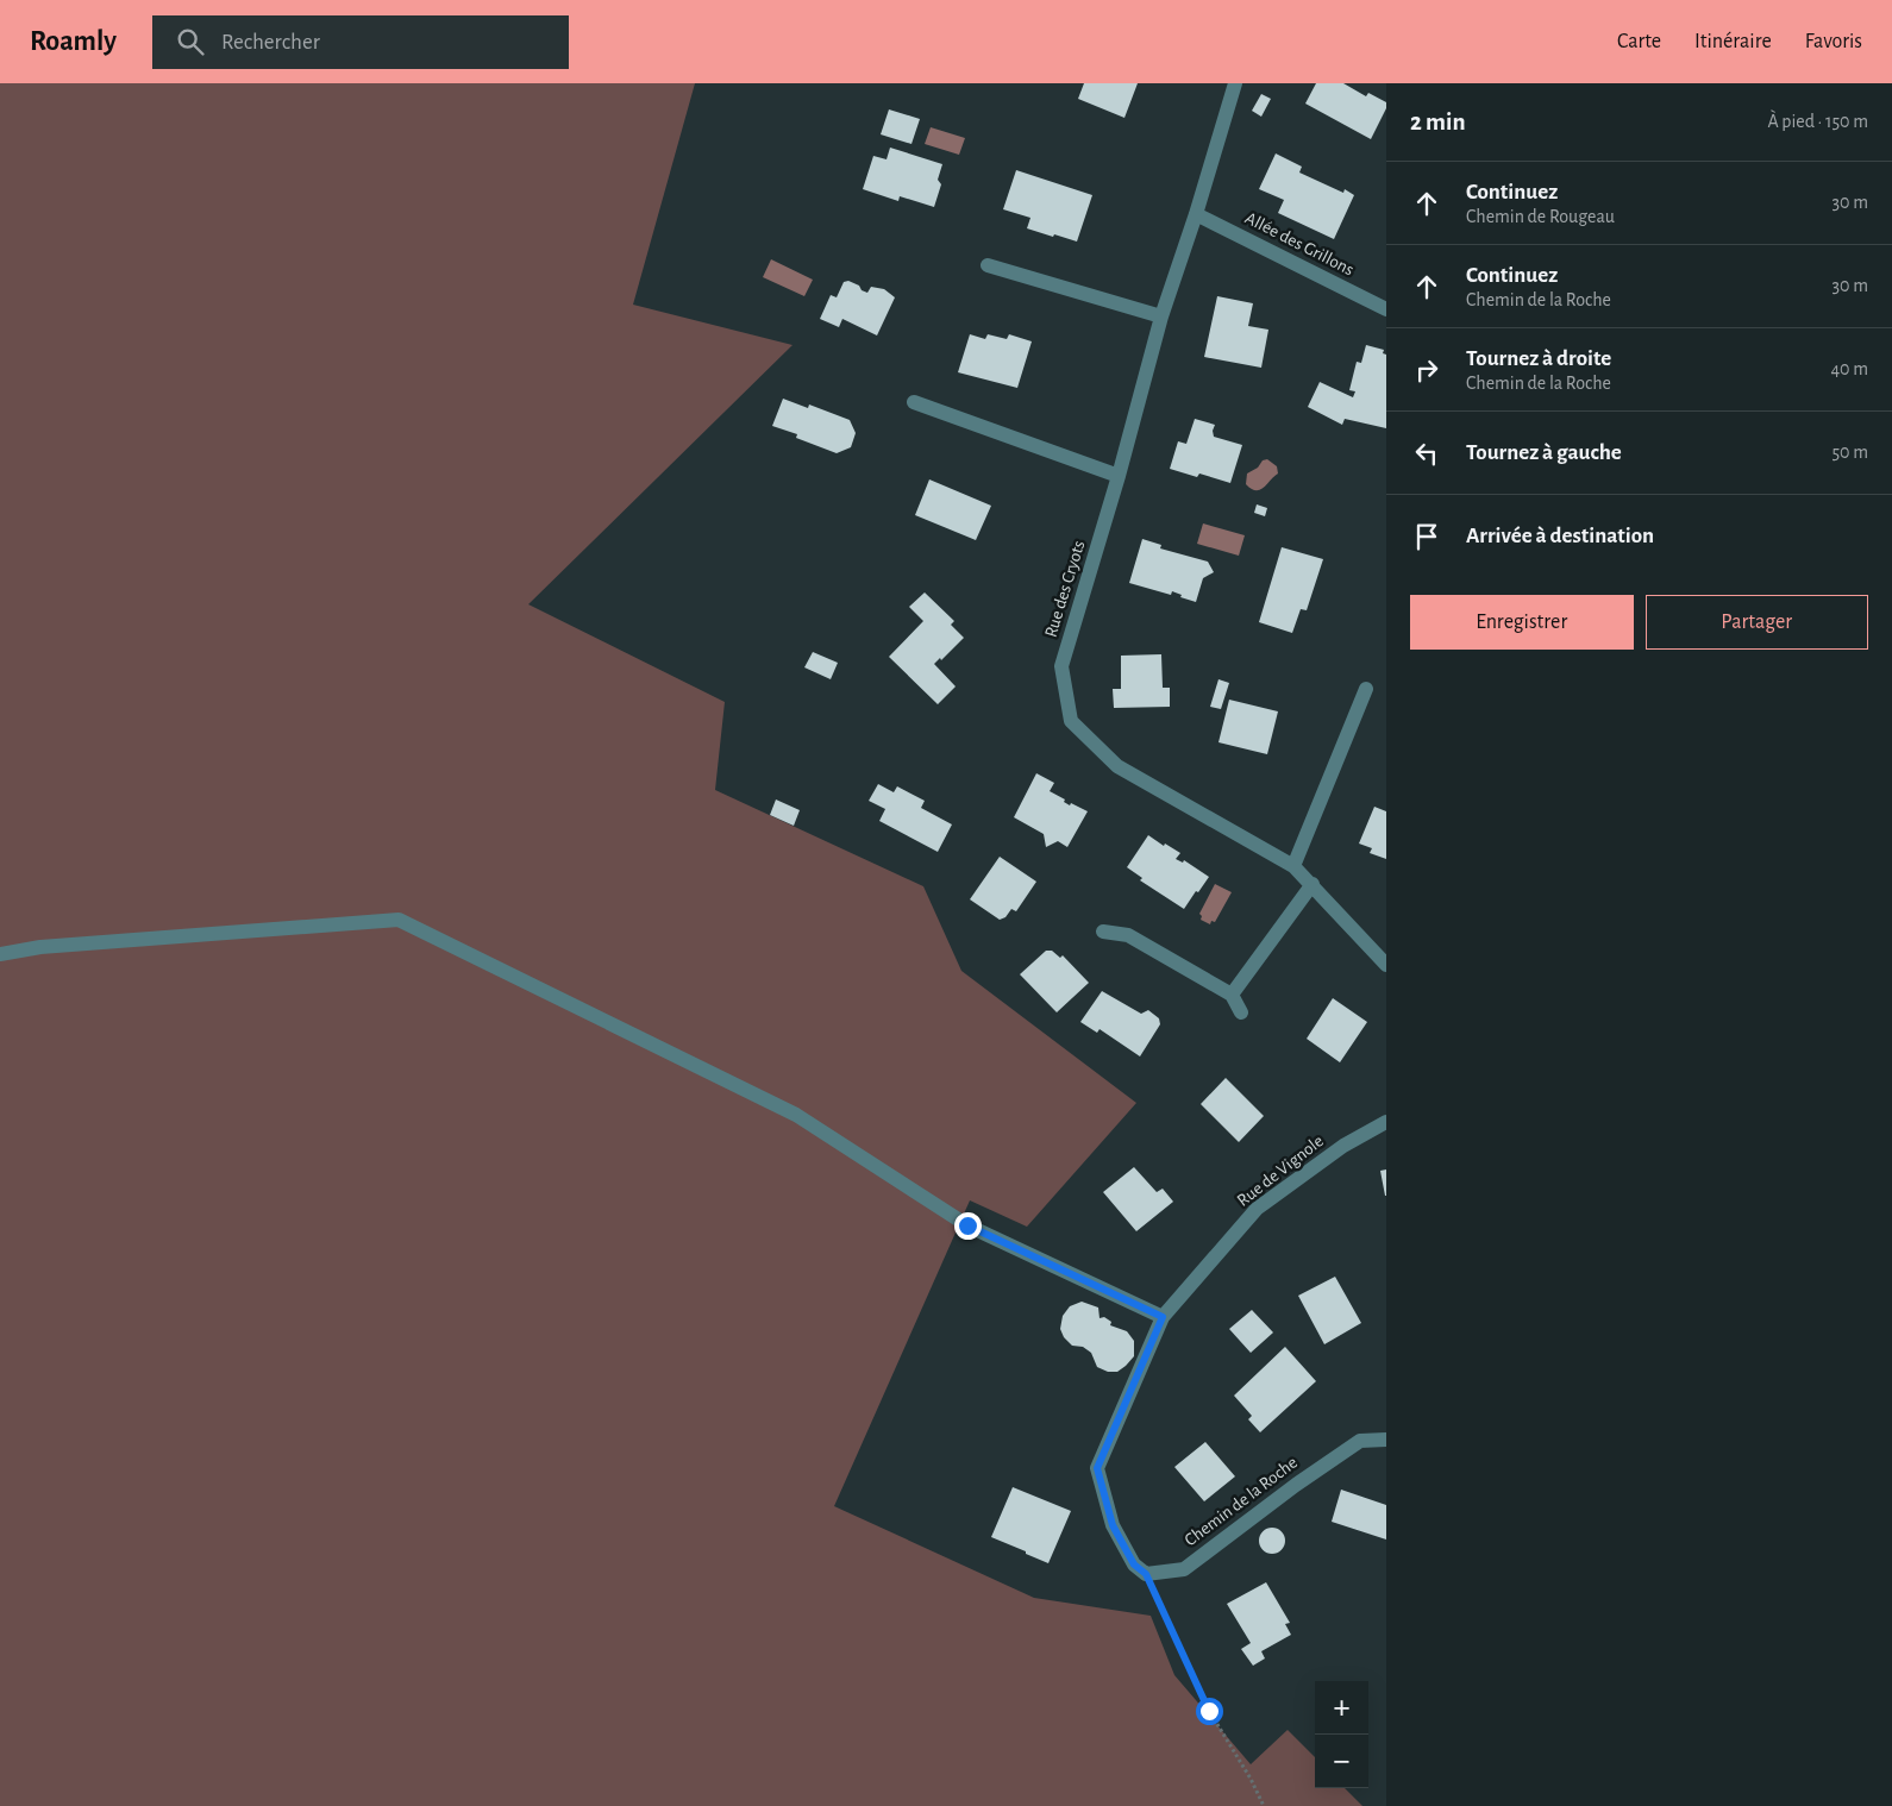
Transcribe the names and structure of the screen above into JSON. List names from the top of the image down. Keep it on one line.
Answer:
{"streets":{"street":["Allée des Grillons","Rue des Cryots","Rue de Vignole","Chemin de la Roche"]},"crossings":[["Allée des Grillons","Rue des Cryots"]],"page":{"header":"Roamly","search":"Rechercher","nav":["Carte","Itinéraire","Favoris"],"heading":["2 min","À pied · 150 m"],"list":[["Continuez","Chemin de Rougeau","30 m"],["Continuez","Chemin de la Roche","30 m"],["Tournez à droite","Chemin de la Roche","40 m"],["Tournez à gauche","50 m"],"Arrivée à destination"],"buttons":["Enregistrer","Partager"],"map_buttons":["+","−"]}}
